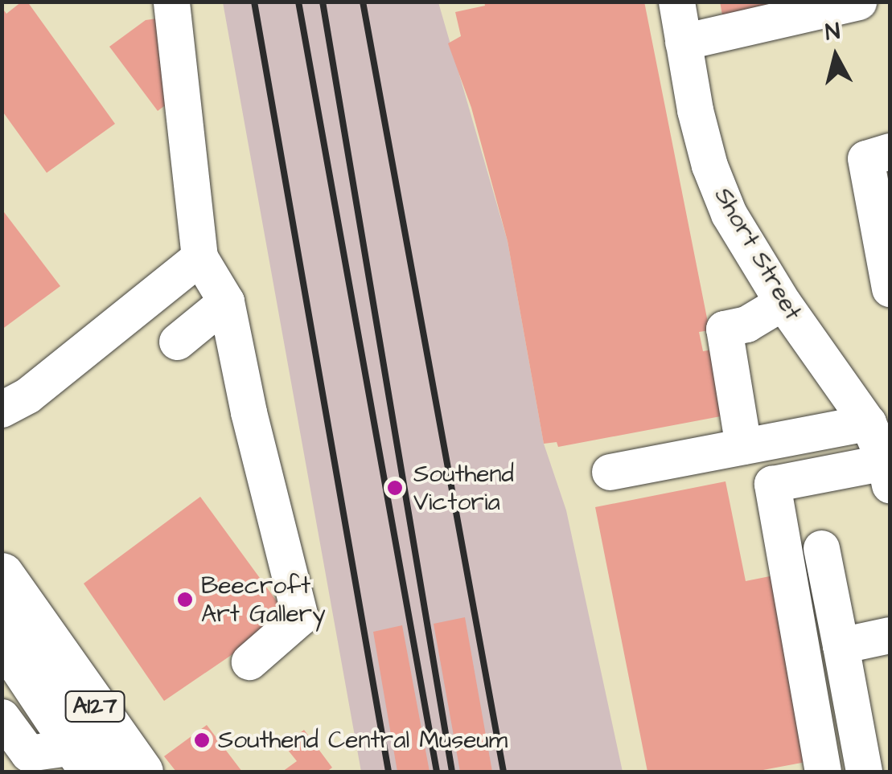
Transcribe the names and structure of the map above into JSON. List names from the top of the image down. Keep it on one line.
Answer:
{"streets":{"highway":["A127"],"street":["Short Street"]},"places":["Southend Victoria","Beecroft Art Gallery","Southend Central Museum"],"north":"top"}
